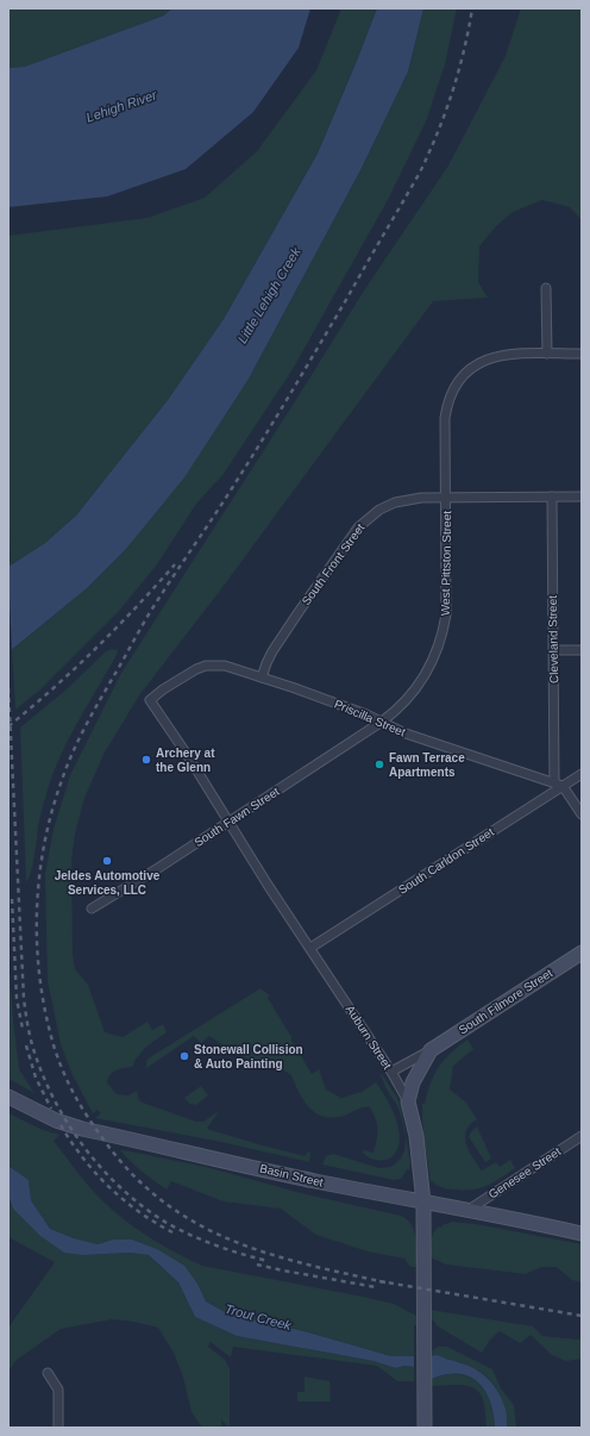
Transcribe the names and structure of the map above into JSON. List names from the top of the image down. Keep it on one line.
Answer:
{"streets":{"main road":["South Filmore Street","Auburn Street","Basin Street"],"street":["West Pittston Street","South Front Street","Cleveland Street","Priscilla Street","South Fawn Street","South Carldon Street","Genesee Street"]},"crossings":[["West Pittston Street","South Front Street"],["West Pittston Street","Priscilla Street"],["West Pittston Street","South Fawn Street"],["South Front Street","Cleveland Street"],["South Front Street","Priscilla Street"],["Cleveland Street","Priscilla Street"],["Cleveland Street","South Carldon Street"],["Priscilla Street","South Fawn Street"],["Priscilla Street","South Carldon Street"],["Priscilla Street","Auburn Street"],["South Fawn Street","Auburn Street"],["South Carldon Street","Auburn Street"],["South Filmore Street","Auburn Street"],["Auburn Street","Basin Street"],["Genesee Street","Basin Street"]],"water":["Lehigh River","Little Lehigh Creek","Trout Creek"],"places":["Archery at the Glenn","Fawn Terrace Apartments","Jeldes Automotive Services, LLC","Stonewall Collision & Auto Painting"]}
